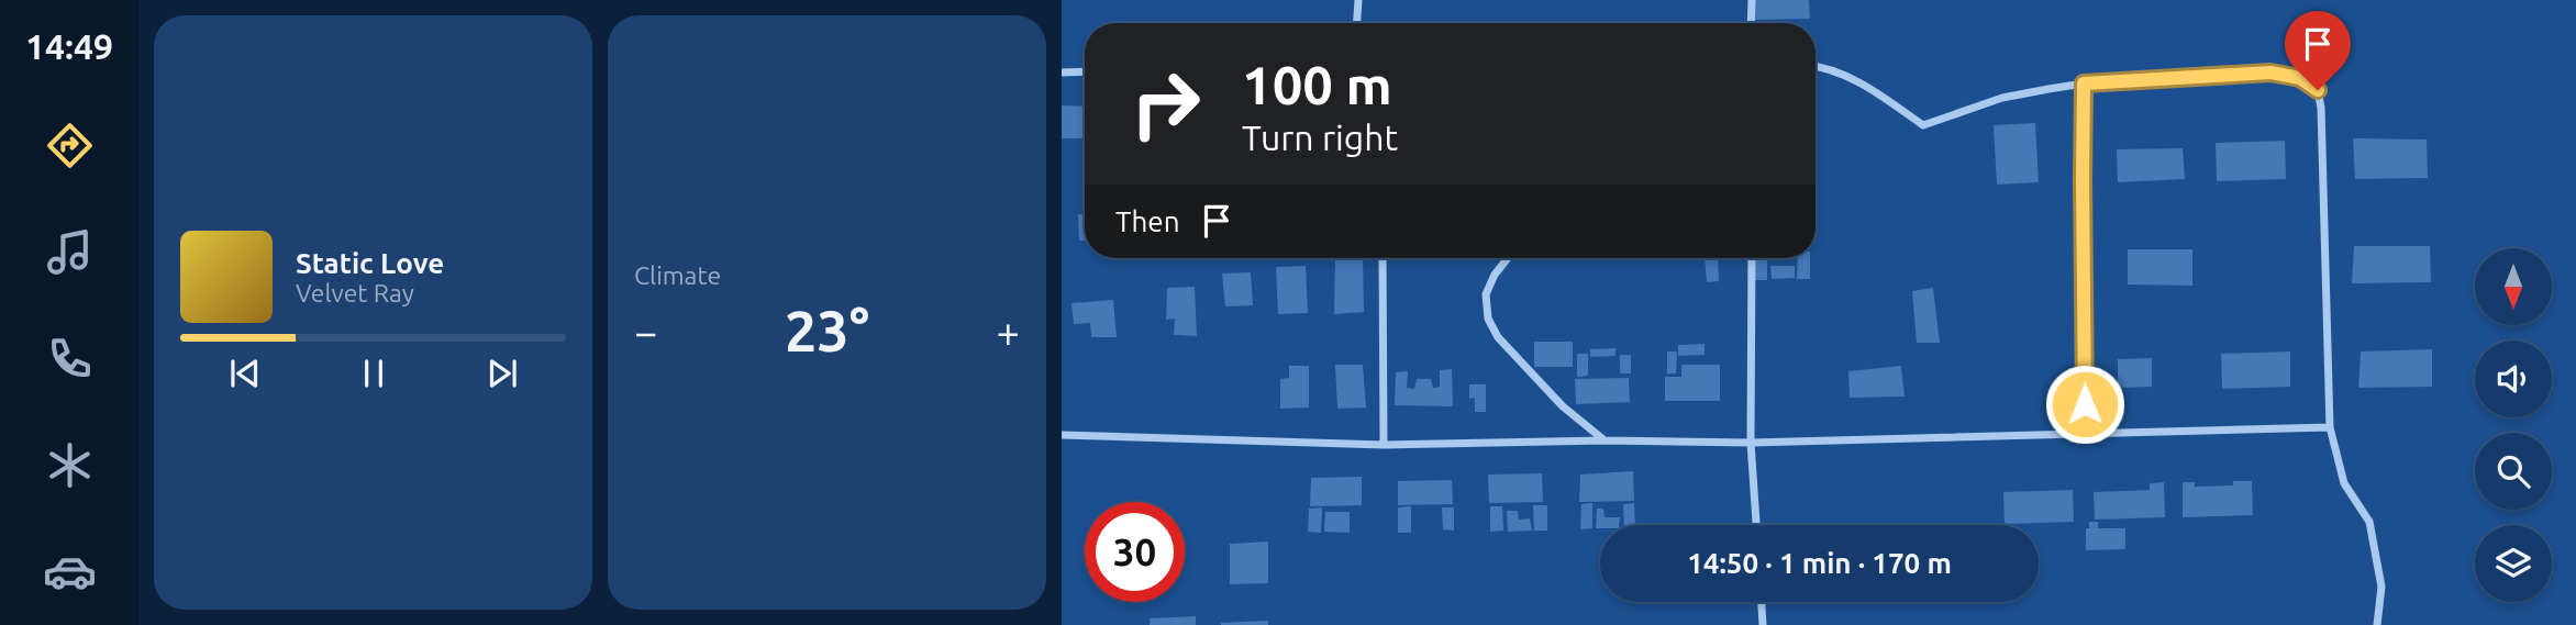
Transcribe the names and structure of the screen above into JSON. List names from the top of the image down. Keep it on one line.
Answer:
{"north":"bottom","page":{"tabs":"14:49","tile":"Climate","turn":["100 m","Turn right"],"then":"Then","song":["Static Love","Velvet Ray"],"heat":["−","23°","+"],"limit":"30","trip":"14:50 · 1 min · 170 m"}}
